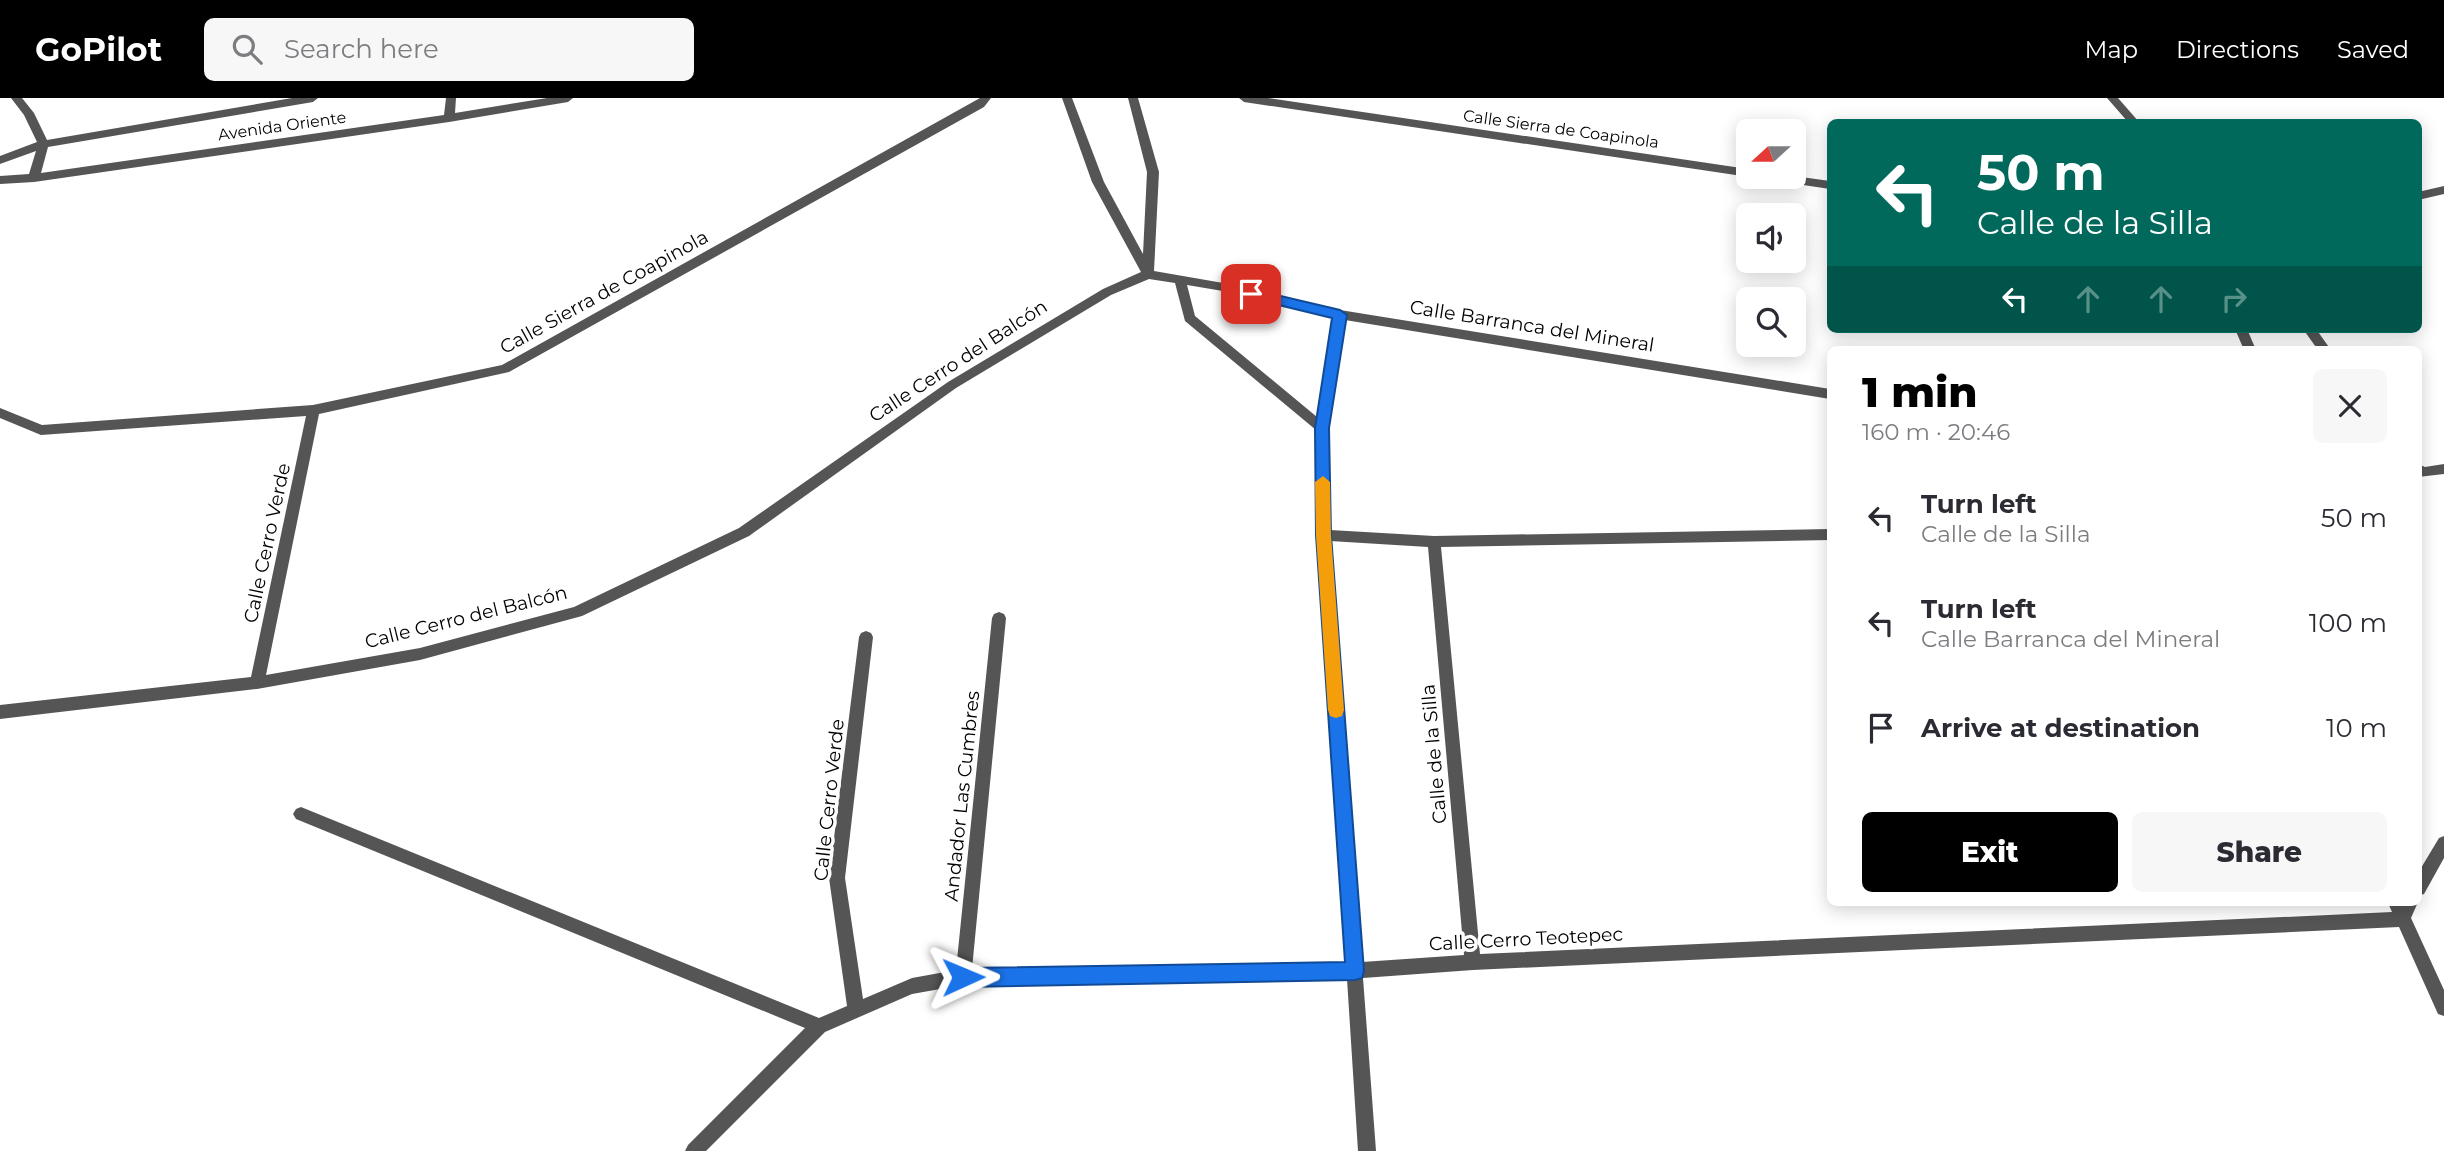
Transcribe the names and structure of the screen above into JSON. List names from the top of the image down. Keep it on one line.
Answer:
{"streets":{"street":["Avenida Oriente","Calle Sierra de Coapinola","Calle Barranca del Mineral","Calle Cerro del Balcón","Calle Cerro Verde","Calle de la Silla","Andador Las Cumbres","Calle Cerro Teotepec"]},"crossings":[["Calle Sierra de Coapinola","Calle Cerro Verde"],["Calle Cerro del Balcón","Calle Cerro Verde"],["Calle Cerro Verde","Calle Cerro Teotepec"],["Calle de la Silla","Calle Cerro Teotepec"],["Andador Las Cumbres","Calle Cerro Teotepec"]],"north":"left","page":{"header":"GoPilot","search":"Search here","nav":["Map","Directions","Saved"],"turn":["50 m","Calle de la Silla"],"heading":["1 min","160 m · 20:46"],"list":[{"name":"Turn left","note":"Calle de la Silla","value":"50 m"},{"name":"Turn left","note":"Calle Barranca del Mineral","value":"100 m"},{"name":"Arrive at destination","value":"10 m"}],"buttons":["Exit","Share"]}}
